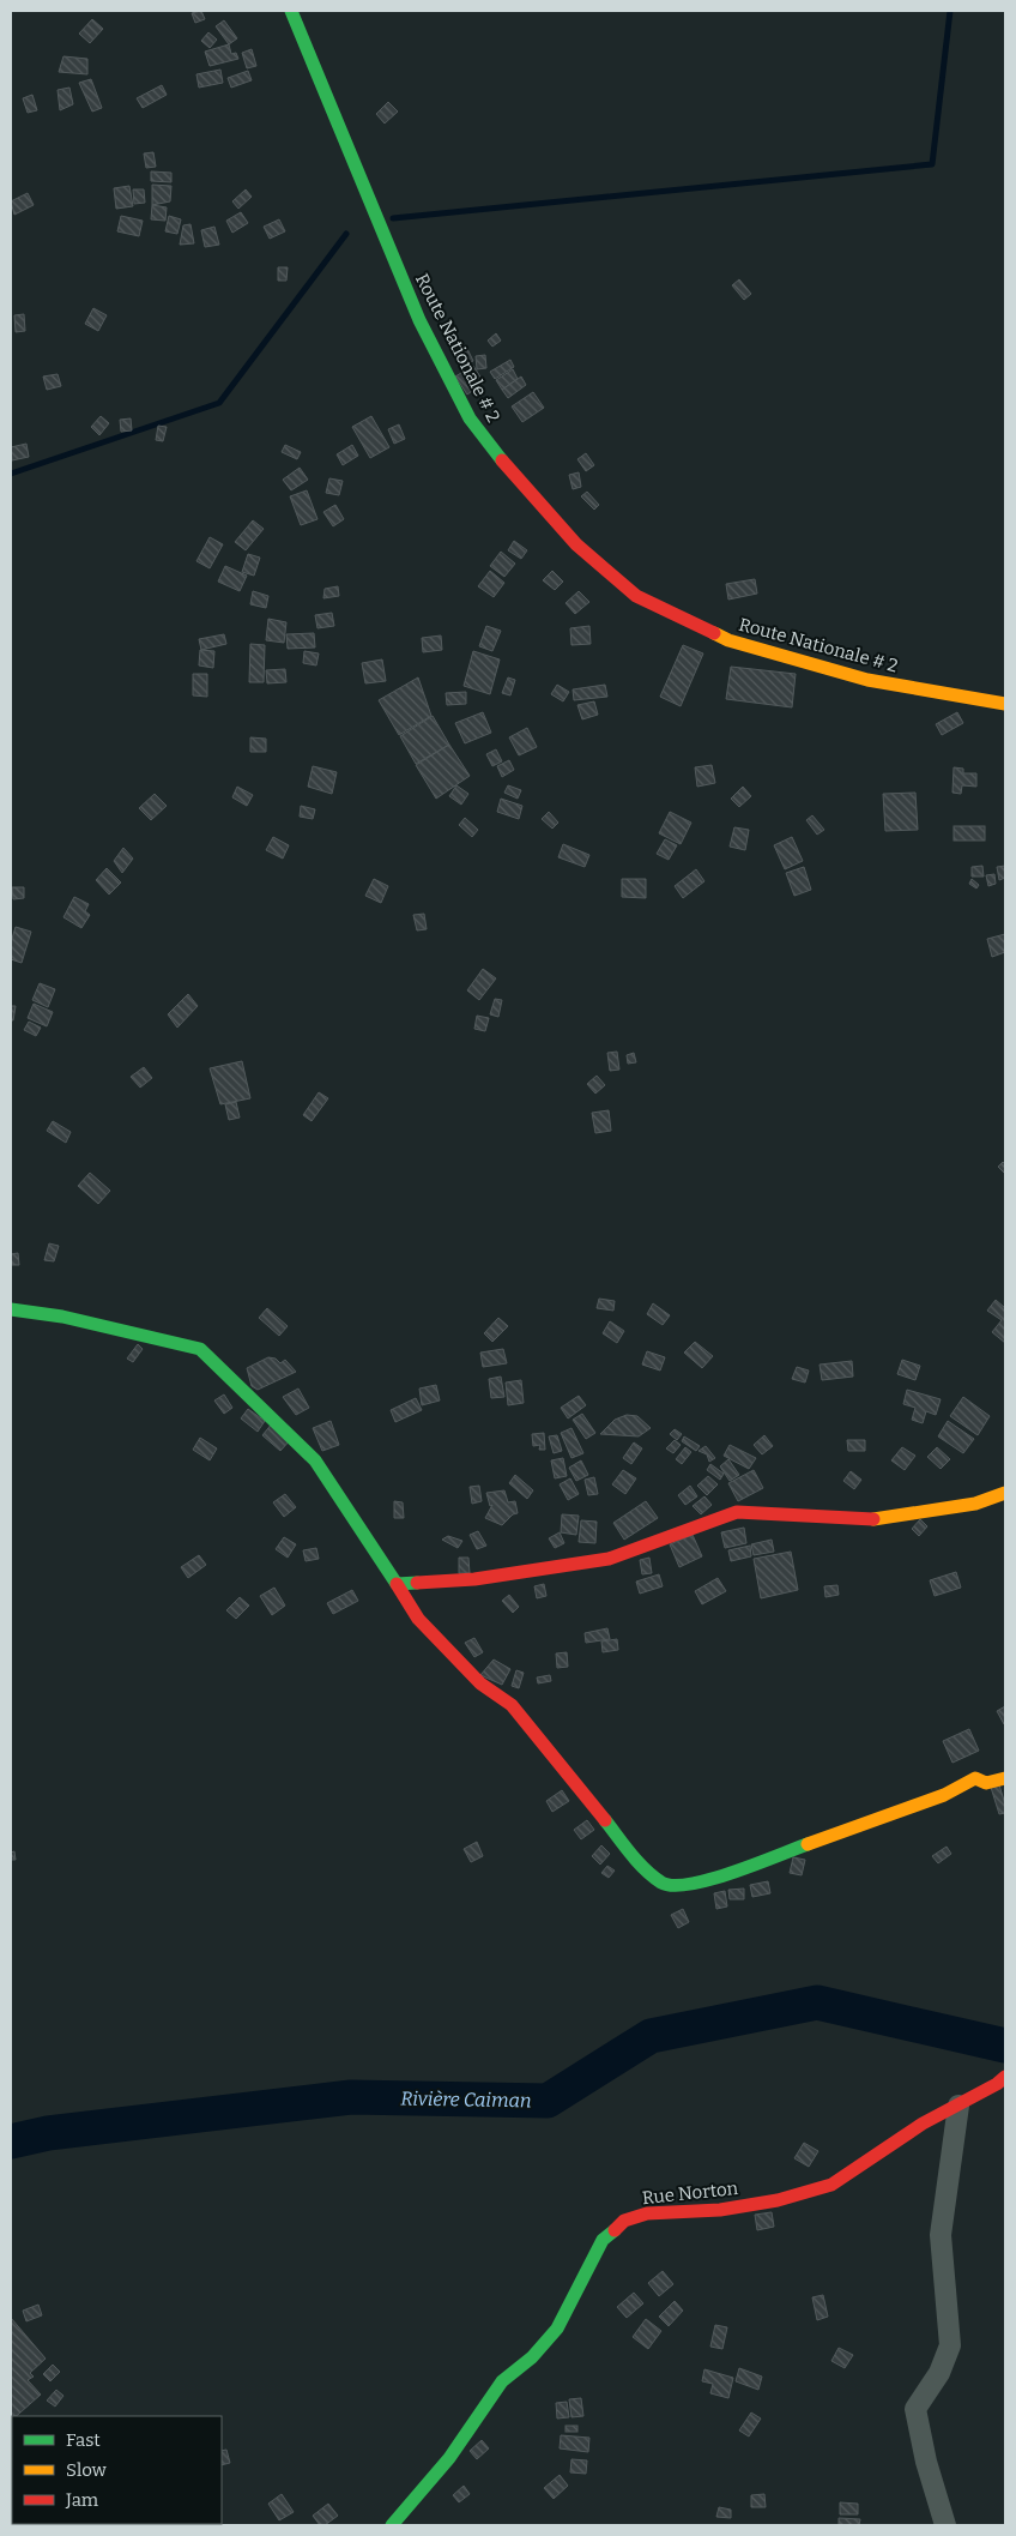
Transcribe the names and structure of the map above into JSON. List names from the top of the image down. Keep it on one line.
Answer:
{"streets":{"street":["Route Nationale # 2","Rue Norton"]},"water":["Rivière Caiman"],"legend":["Fast","Slow","Jam"]}
